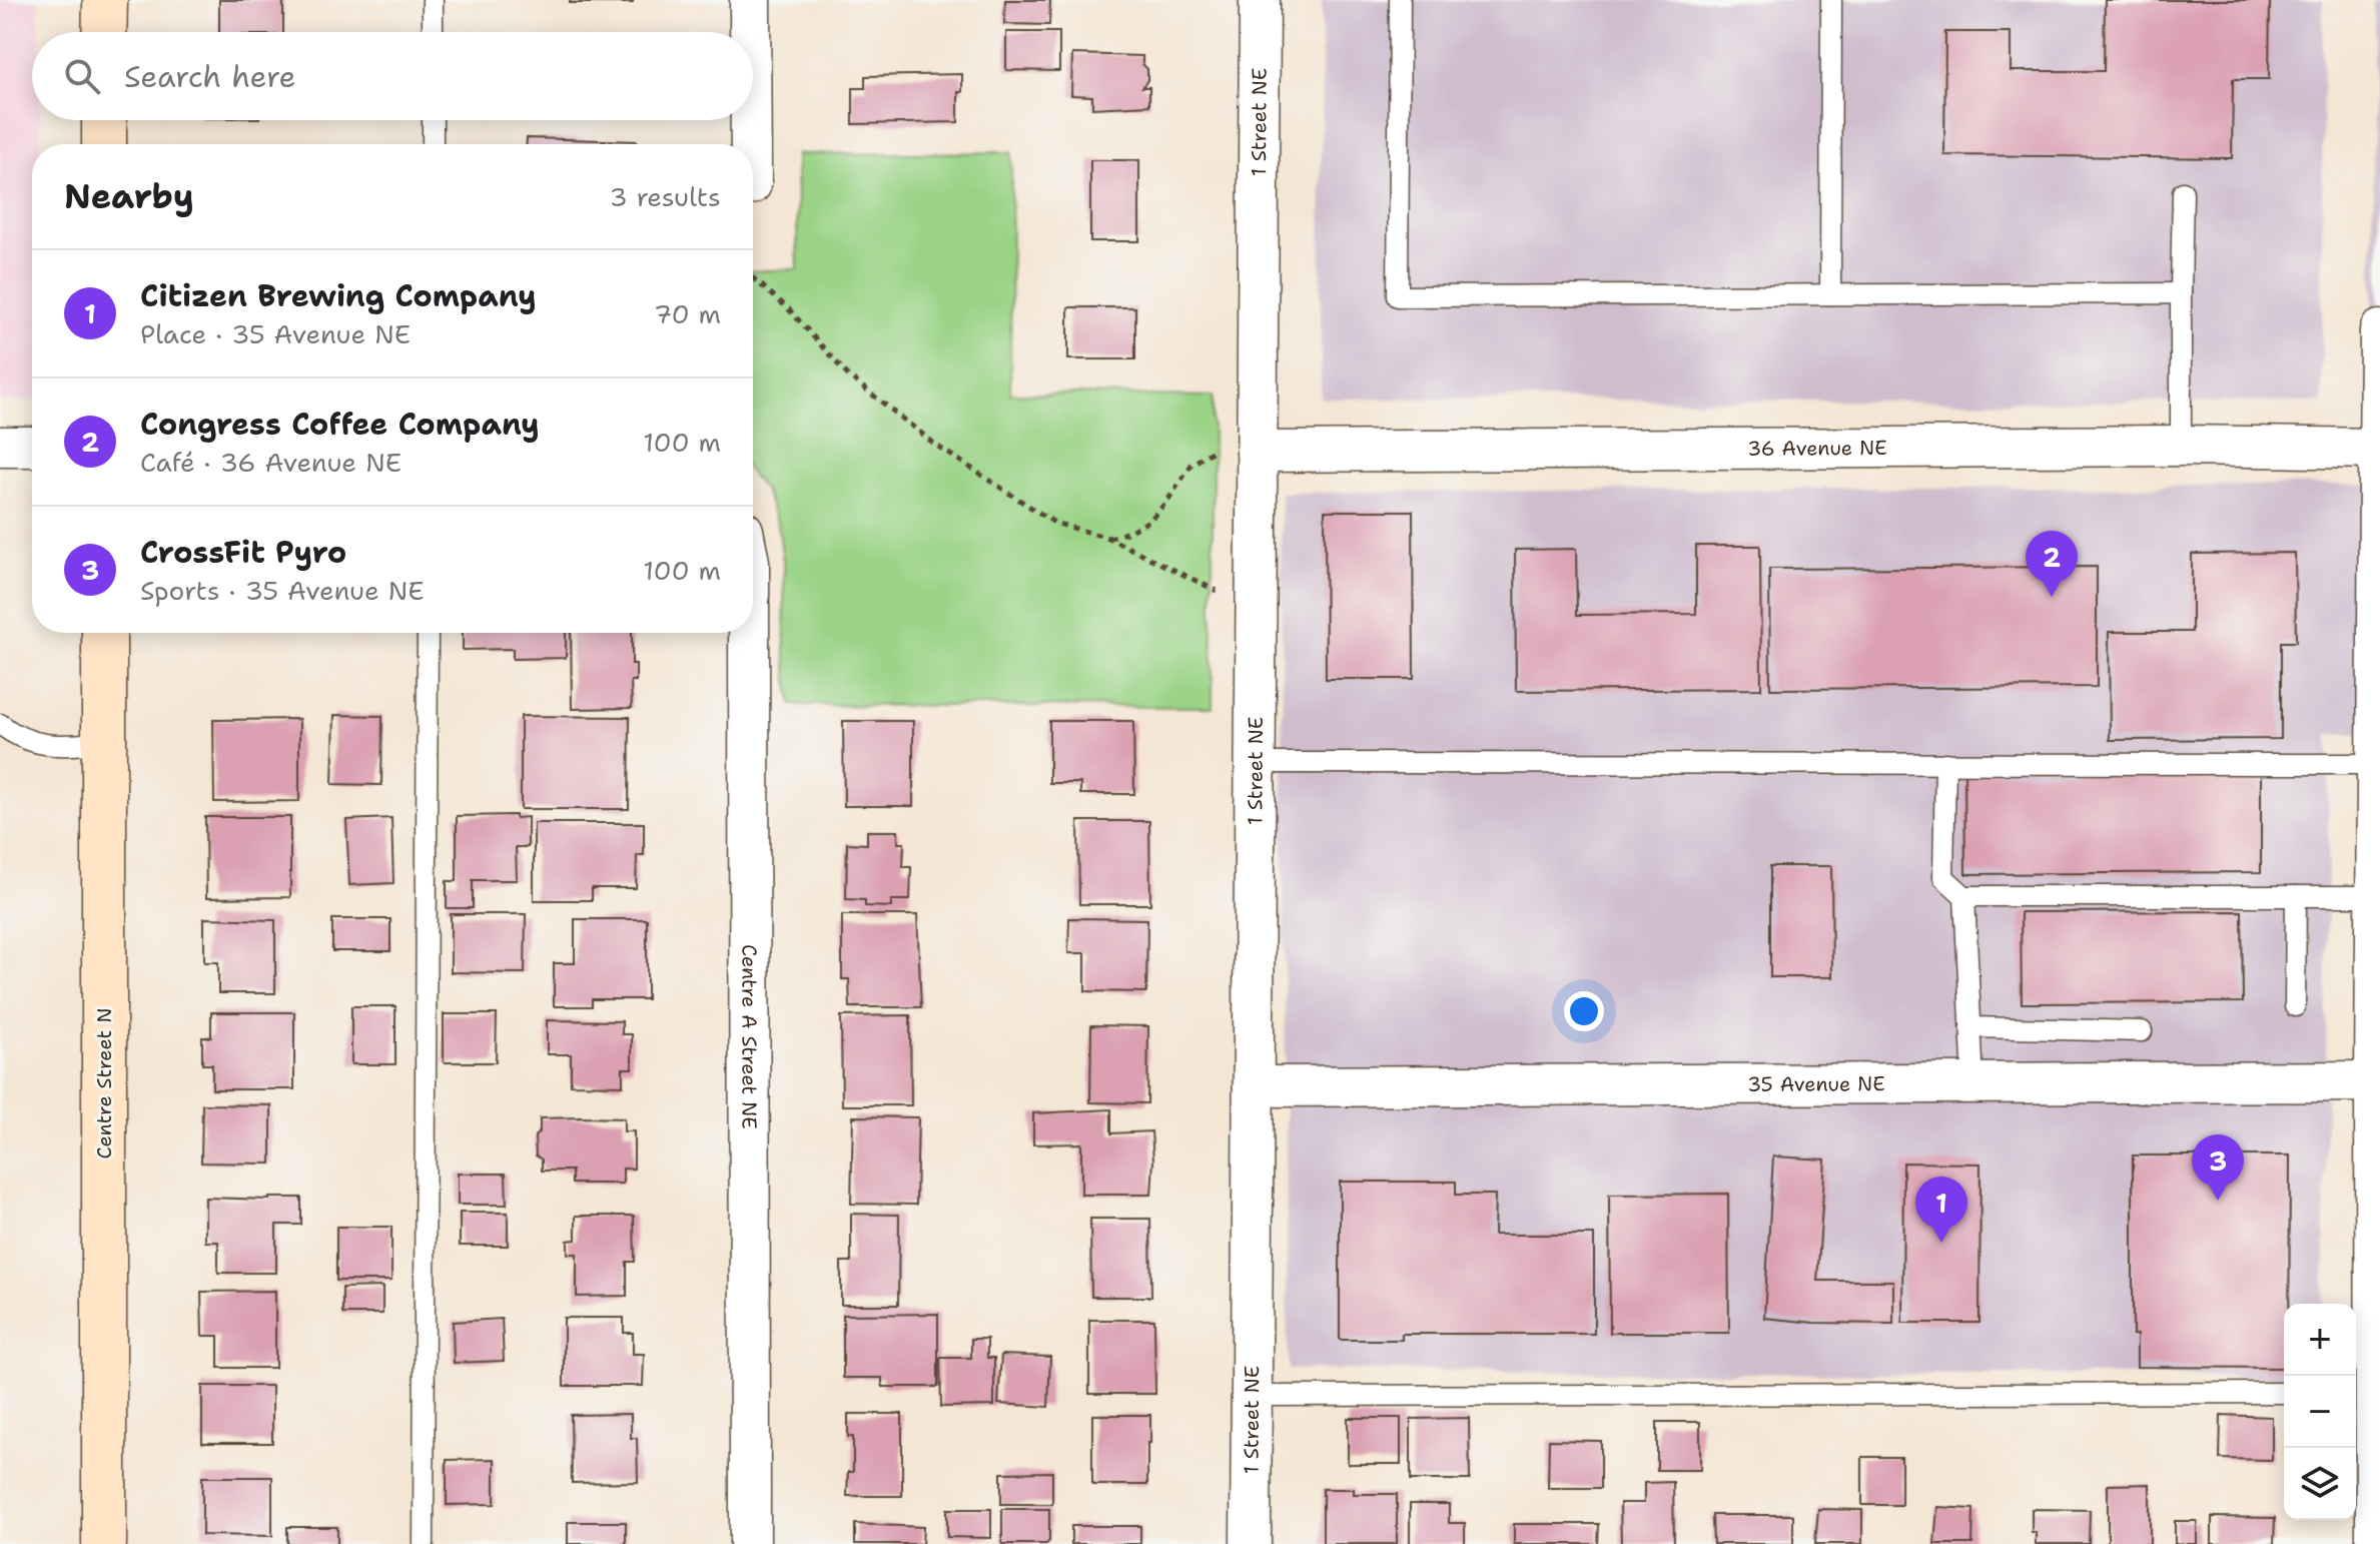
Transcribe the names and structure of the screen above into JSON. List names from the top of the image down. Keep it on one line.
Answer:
{"streets":{"main road":["Centre Street N"],"street":["1 Street NE","36 Avenue NE","Centre A Street NE","35 Avenue NE"]},"crossings":[["1 Street NE","36 Avenue NE"],["1 Street NE","35 Avenue NE"]],"page":{"search":"Search here","heading":["Nearby","3 results"],"list":[{"mark":"1","name":"Citizen Brewing Company","note":"Place · 35 Avenue NE","value":"70 m"},{"mark":"2","name":"Congress Coffee Company","note":"Café · 36 Avenue NE","value":"100 m"},{"mark":"3","name":"CrossFit Pyro","note":"Sports · 35 Avenue NE","value":"100 m"}],"pins":["2","3","1"],"map_buttons":["+","−"]}}
